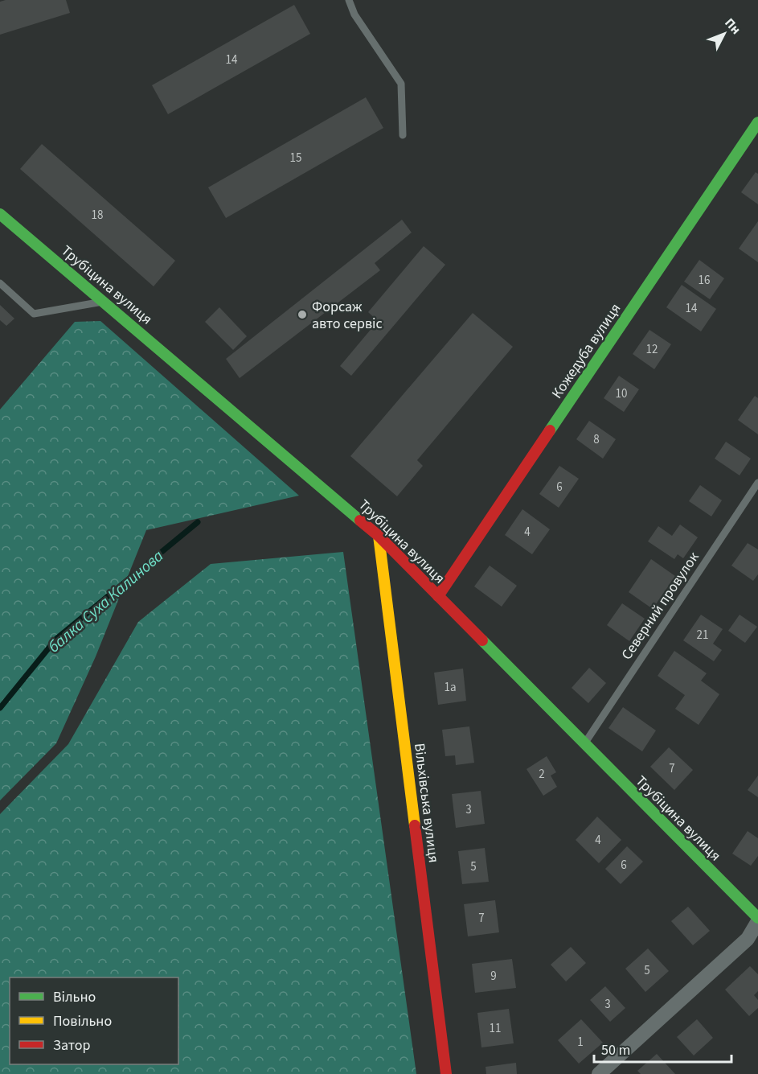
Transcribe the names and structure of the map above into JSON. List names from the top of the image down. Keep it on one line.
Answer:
{"streets":{"street":["Трубіцина вулиця","Кожедуба вулиця","Вільхівська вулиця"],"lane":["Северний провулок"]},"crossings":[["Трубіцина вулиця","Кожедуба вулиця"],["Трубіцина вулиця","Северний провулок"],["Трубіцина вулиця","Вільхівська вулиця"]],"water":["балка Суха Калинова"],"places":["Форсаж авто сервіс"],"house_numbers":["14","15","18","16","14","12","10","8","6","4","21","1а","7","2","3","4","6","5","7","5","9","3","11","1"],"legend":["Вільно","Повільно","Затор"],"scale_bar":"50 m","north":"top right"}
